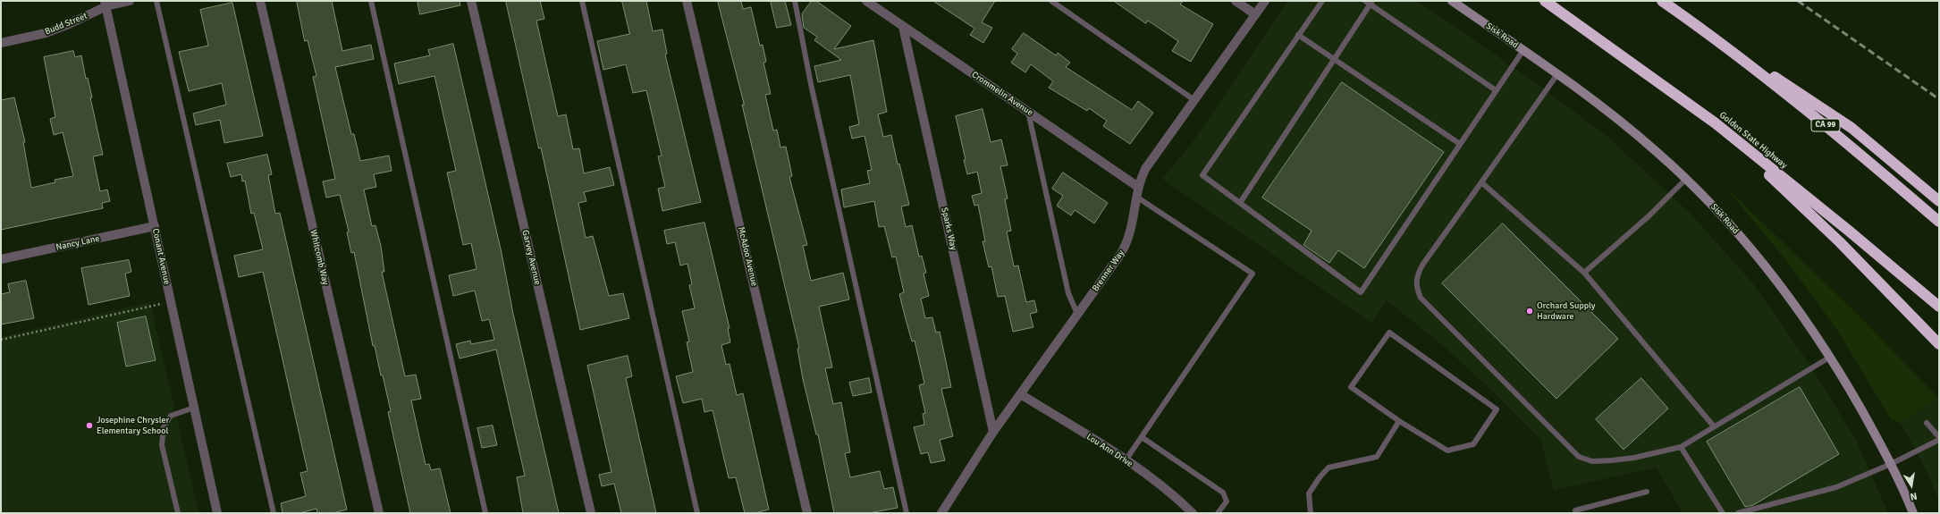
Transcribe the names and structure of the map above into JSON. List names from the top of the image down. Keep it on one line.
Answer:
{"streets":{"highway":["CA 99","Golden State Highway"],"main road":["Sisk Road"],"street":["Budd Street","Crommelin Avenue","Sparks Way","Nancy Lane","Conant Avenue","McAdoo Avenue","Whitcomb Way","Garvey Avenue","Brenner Way","Lou Ann Drive"]},"crossings":[["Budd Street","Conant Avenue"],["Crommelin Avenue","Sparks Way"],["Crommelin Avenue","Brenner Way"],["Sparks Way","Brenner Way"],["Nancy Lane","Conant Avenue"],["Brenner Way","Lou Ann Drive"]],"places":["Orchard Supply Hardware","Josephine Chrysler Elementary School"],"north":"bottom"}
